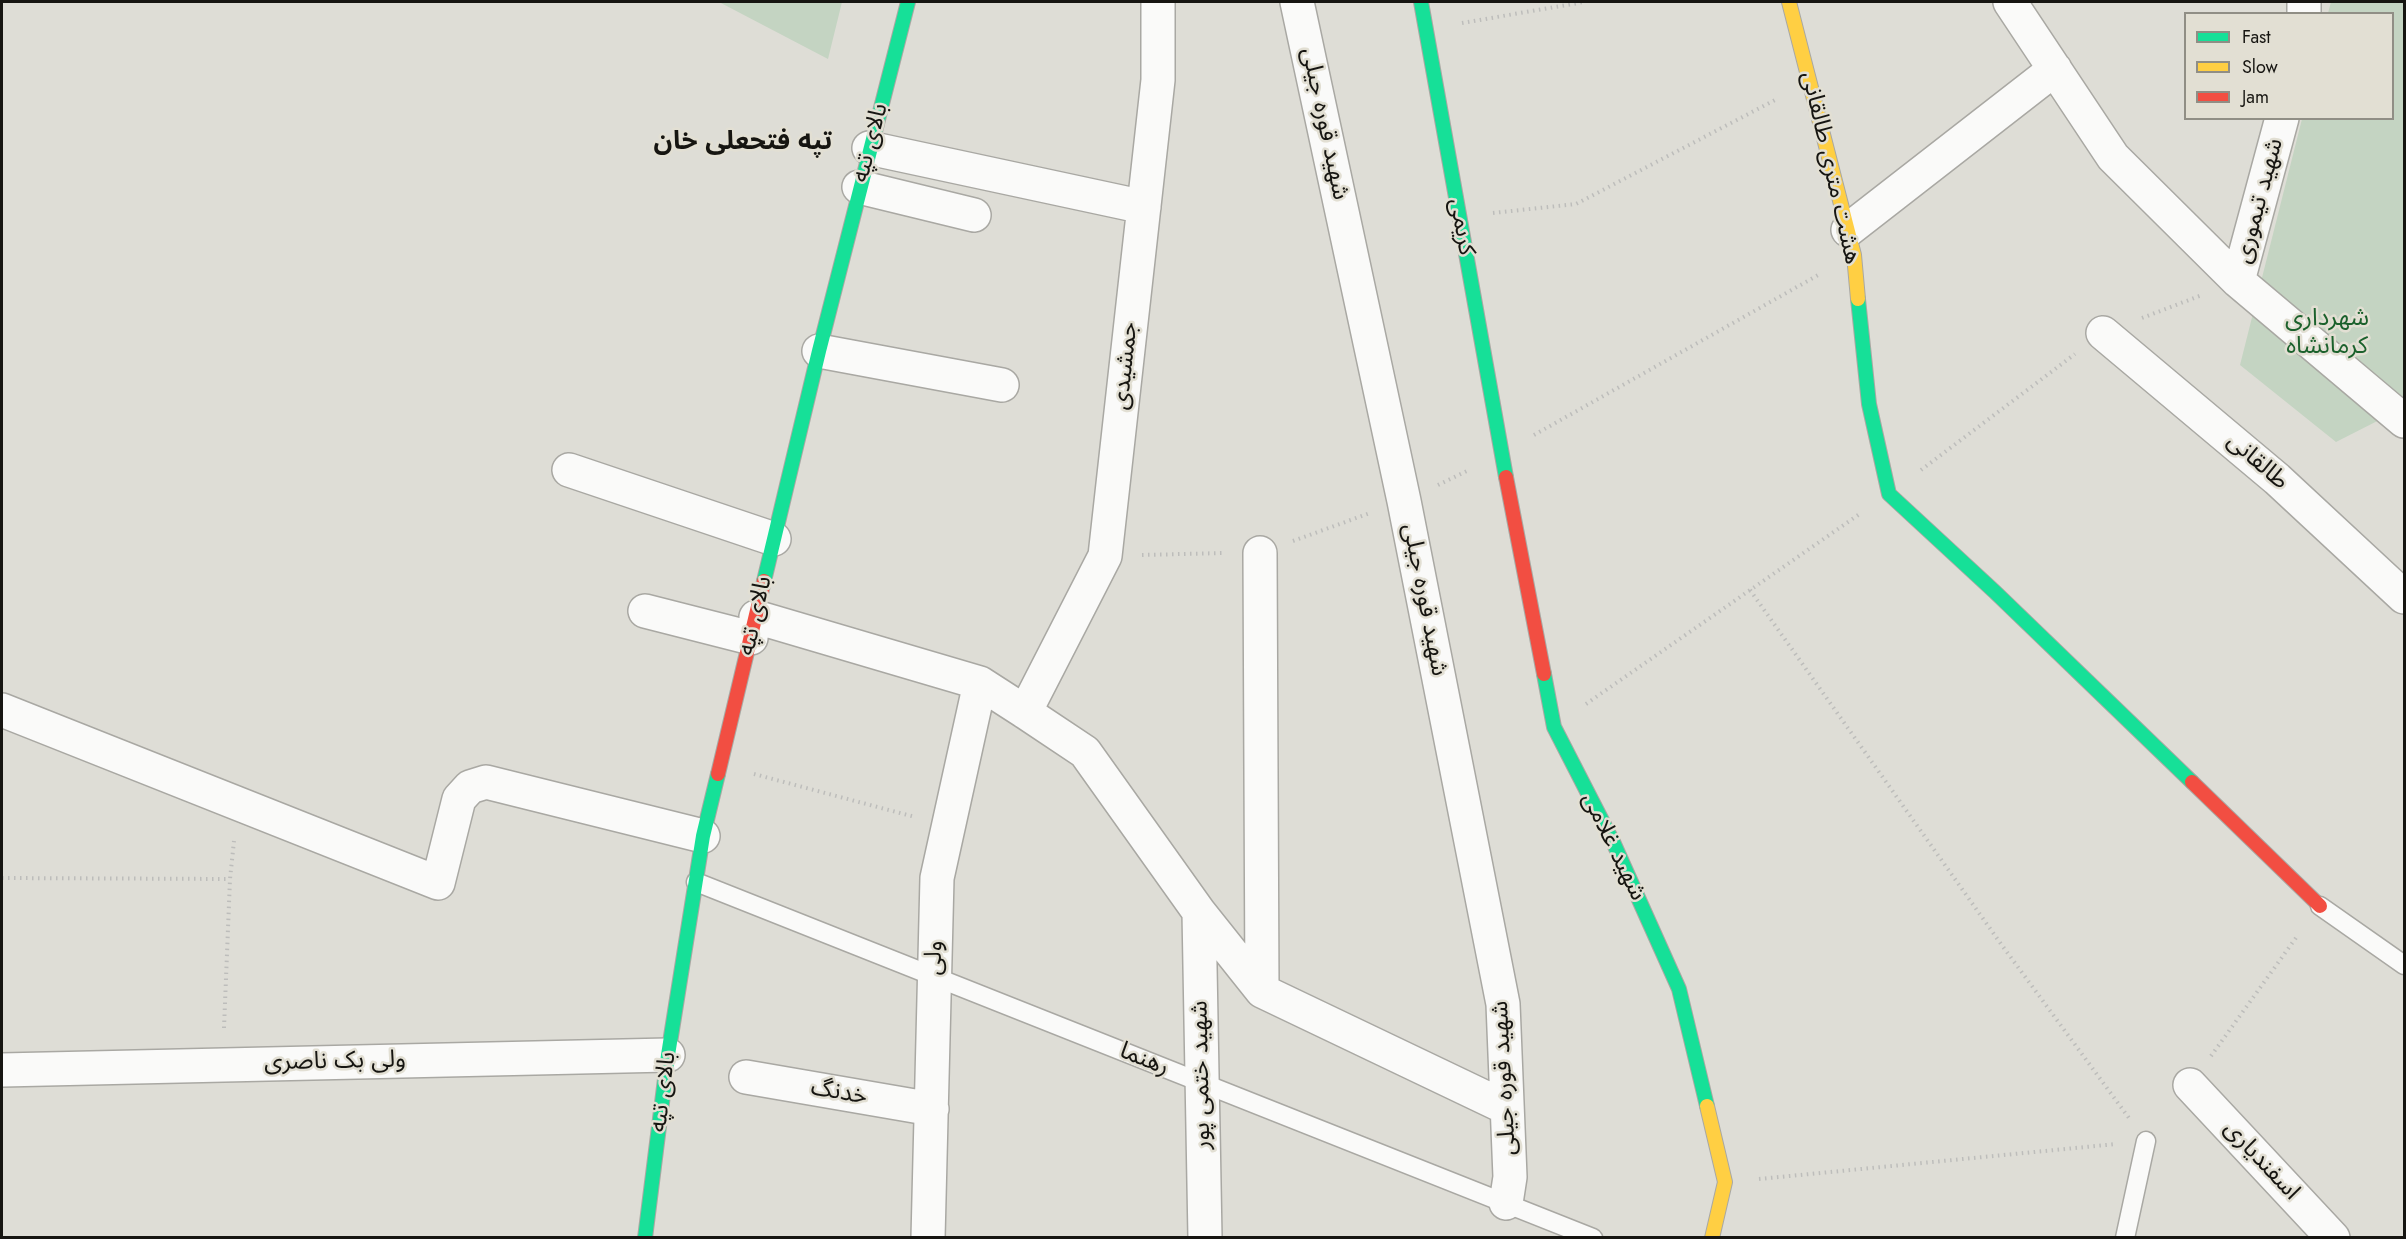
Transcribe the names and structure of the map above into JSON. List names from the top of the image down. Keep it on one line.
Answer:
{"streets":{"street":["شهید قوره جیلی","بالای تپه","هشت متری طالقانی","شهید تیموری","کریمی","جمشیدی","طالقانی","شهید غلامی","ولی","ولی بک ناصری","شهید ختمی پور","خدنگ","اسفندیاری"],"lane":["رهنما"]},"crossings":[["شهید قوره جیلی","رهنما"],["بالای تپه","رهنما"],["بالای تپه","ولی بک ناصری"],["کریمی","شهید غلامی"],["ولی","رهنما"],["ولی","خدنگ"],["رهنما","شهید ختمی پور"]],"districts":["تپه فتحعلی خان"],"parks":["شهرداری کرمانشاه"],"legend":["Fast","Slow","Jam"]}
